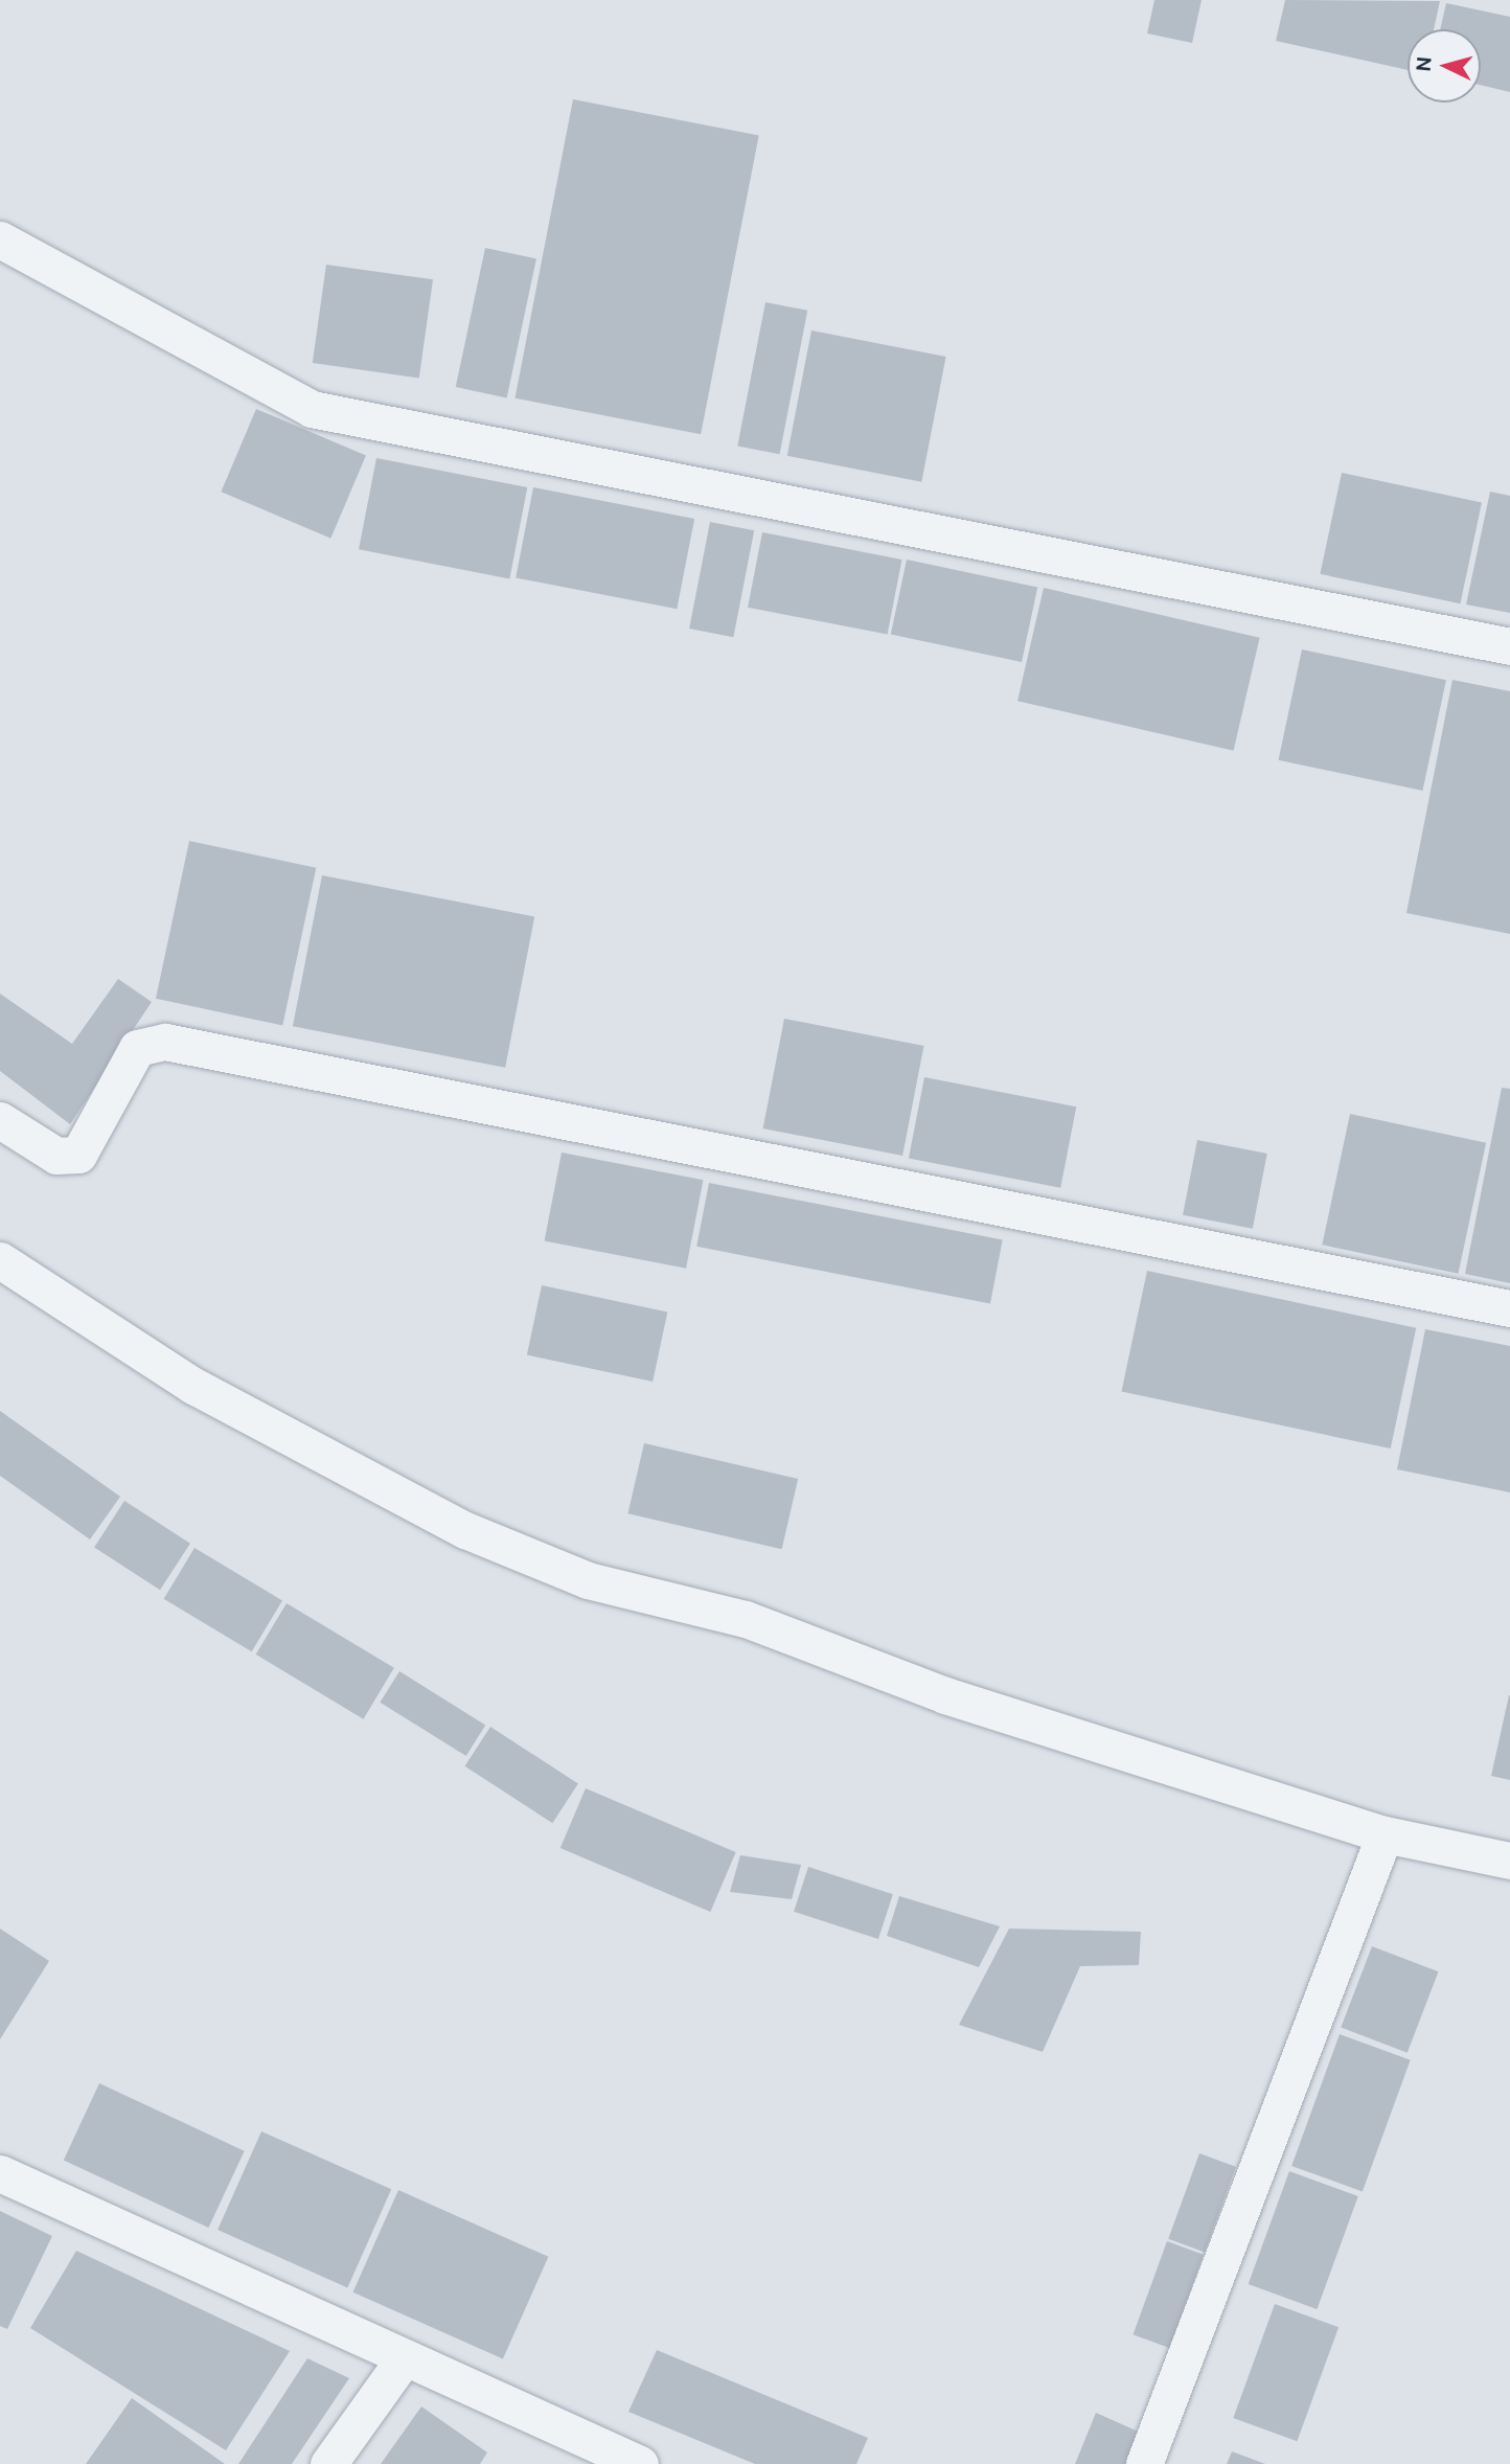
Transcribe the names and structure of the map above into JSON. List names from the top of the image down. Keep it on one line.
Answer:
{"north":"left"}
